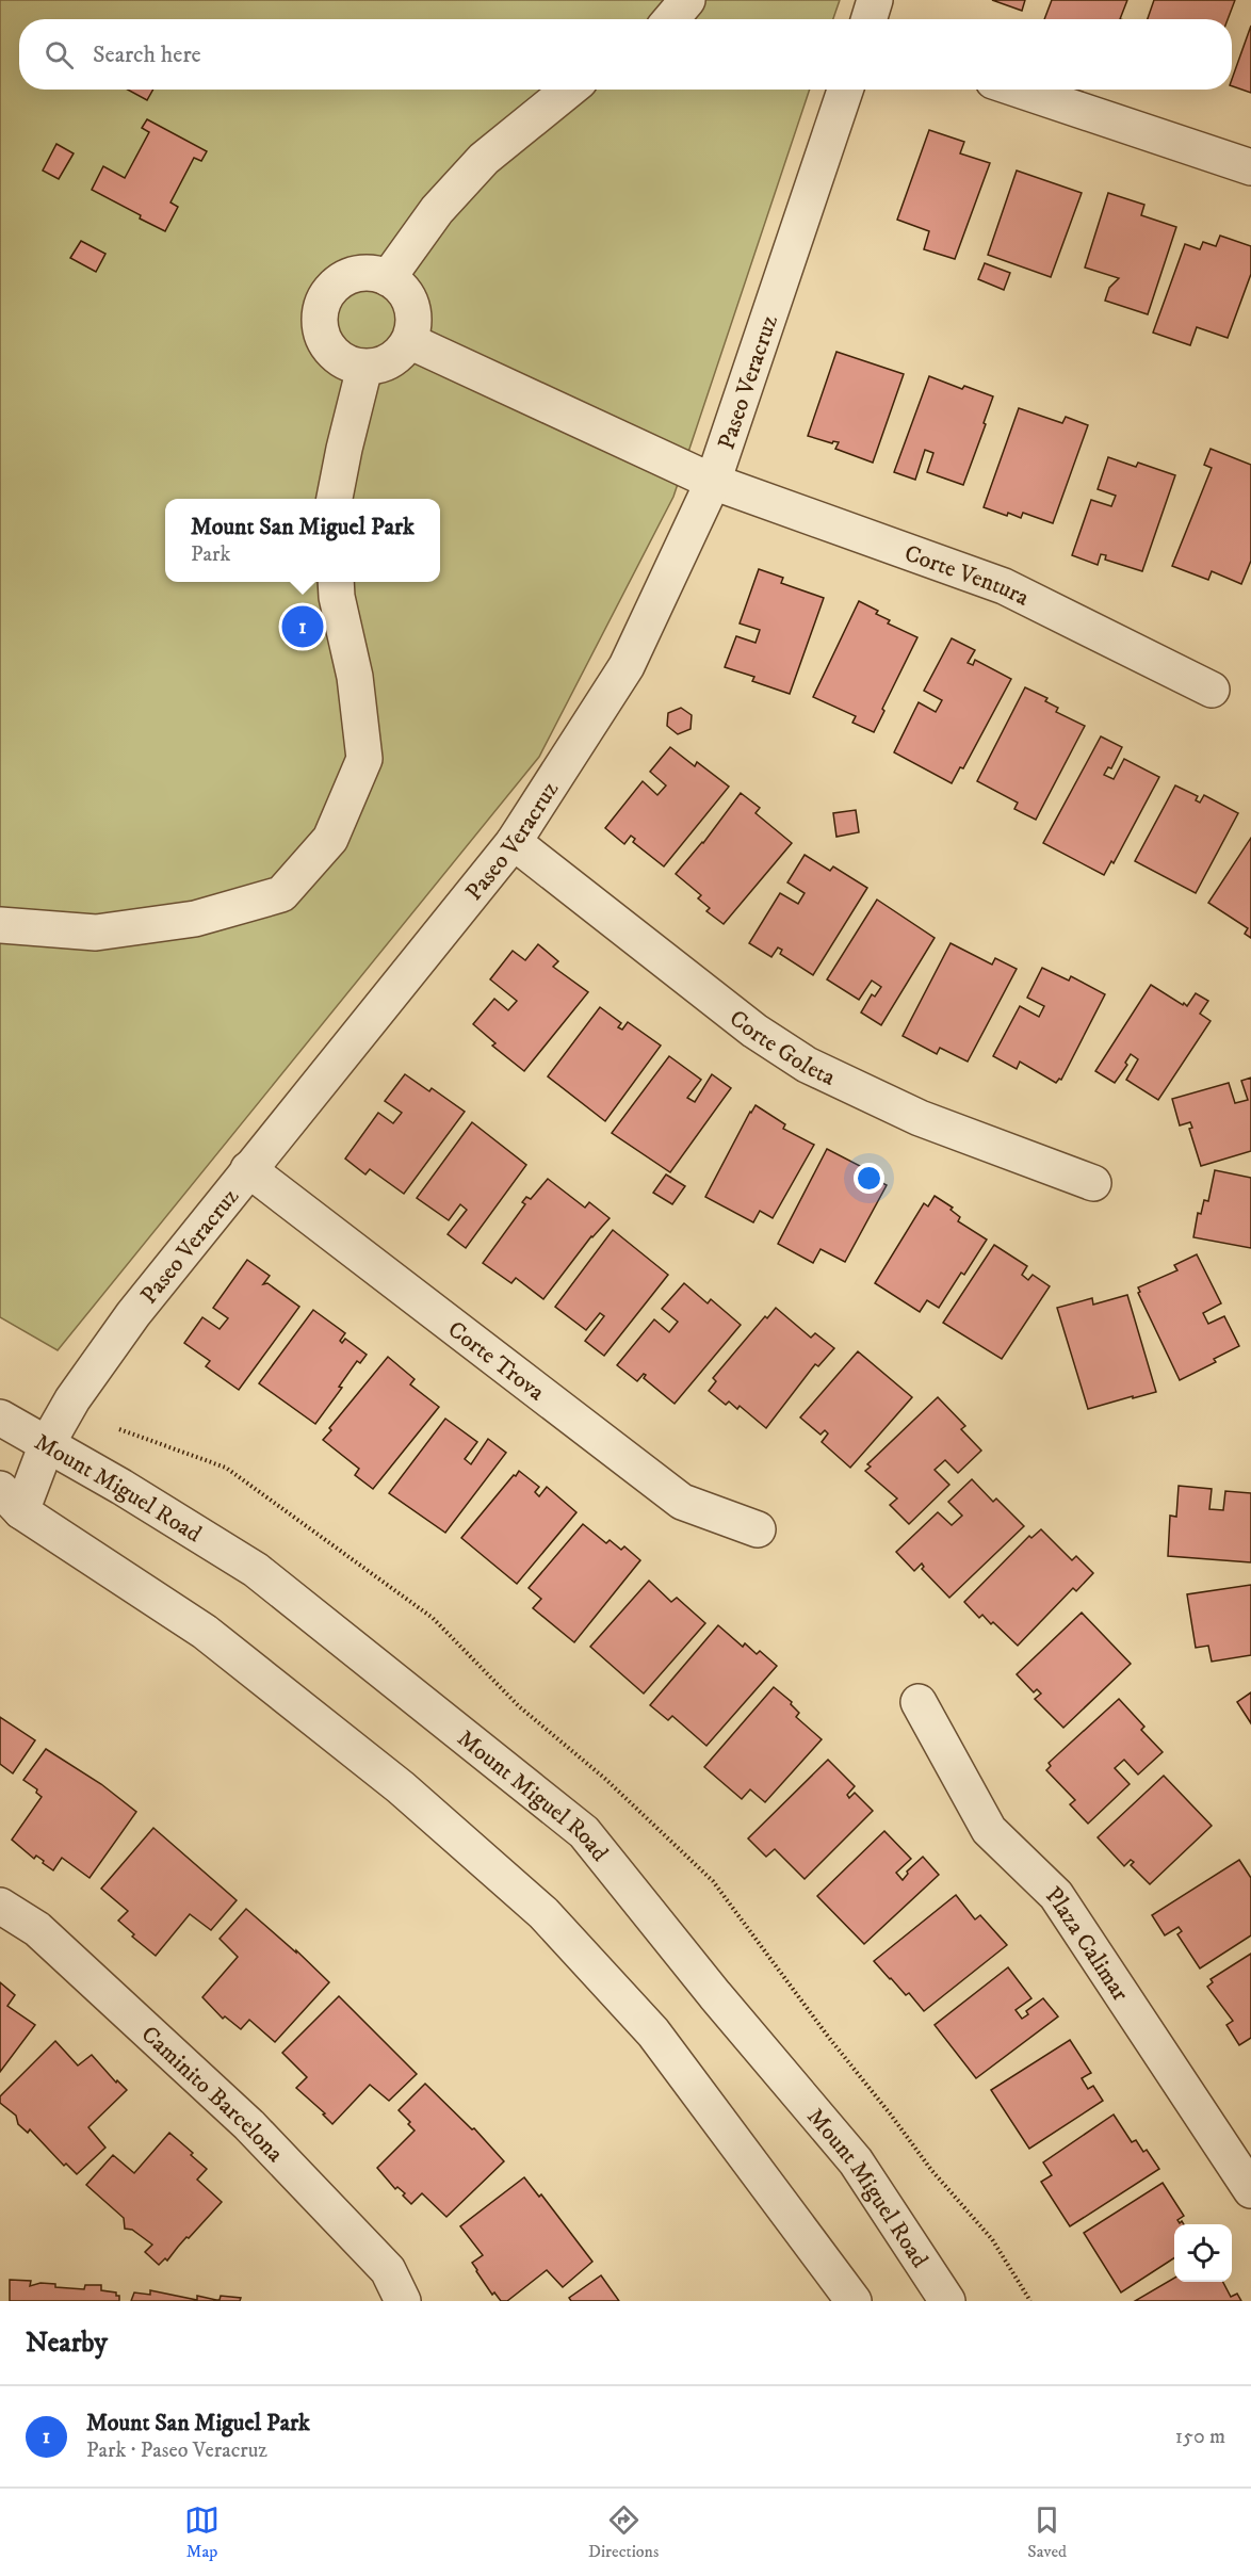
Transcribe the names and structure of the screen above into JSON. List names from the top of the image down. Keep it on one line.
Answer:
{"streets":{"street":["Paseo Veracruz","Corte Ventura","Corte Goleta","Corte Trova","Mount Miguel Road","Plaza Calimar","Caminito Barcelona"]},"crossings":[["Paseo Veracruz","Corte Ventura"],["Paseo Veracruz","Corte Goleta"],["Paseo Veracruz","Corte Trova"],["Paseo Veracruz","Mount Miguel Road"]],"page":{"search":"Search here","popup":["Mount San Miguel Park","Park"],"pins":"1","heading":"Nearby","list":[{"mark":"1","name":"Mount San Miguel Park","note":"Park · Paseo Veracruz","value":"150 m"}],"nav":["Map","Directions","Saved"]}}
